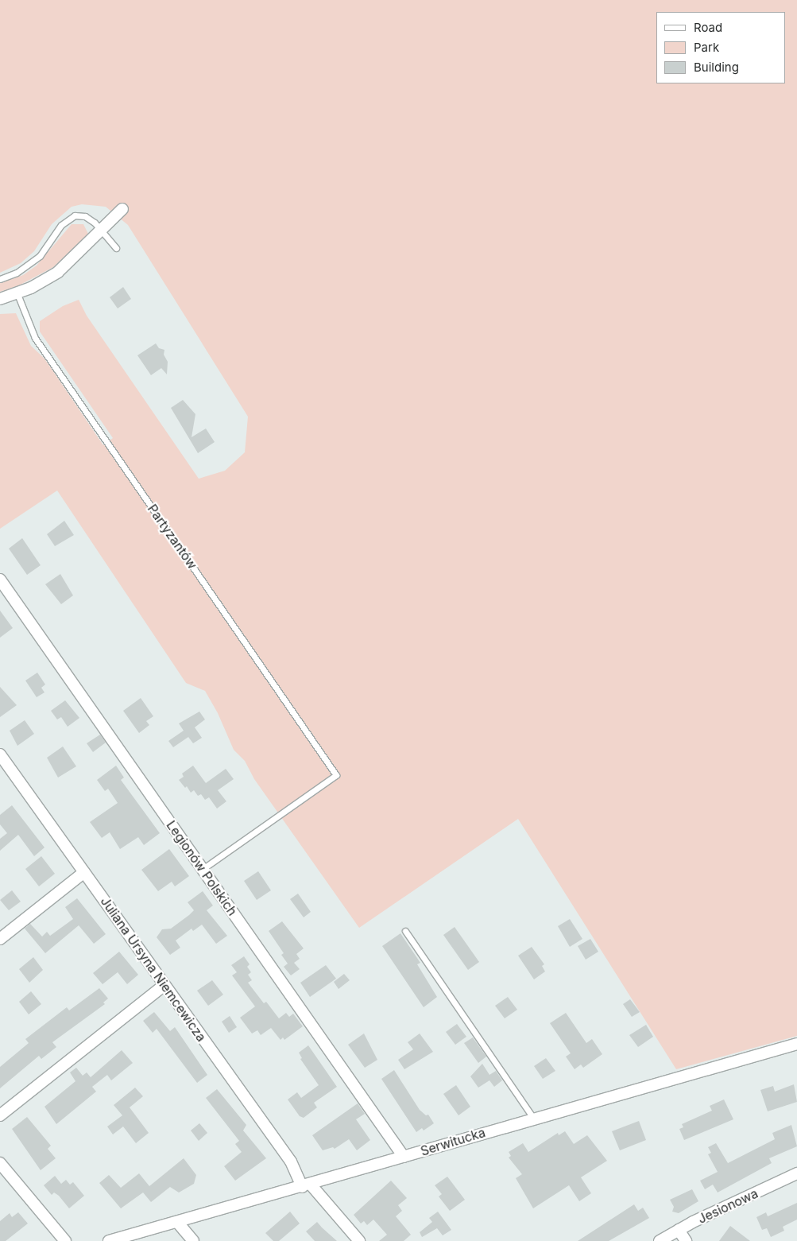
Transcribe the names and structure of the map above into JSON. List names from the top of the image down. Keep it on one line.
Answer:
{"streets":{"street":["Legionów Polskich","Juliana Ursyna Niemcewicza","Serwitucka","Jesionowa"],"lane":["Partyzantów"]},"crossings":[["Partyzantów","Legionów Polskich"],["Legionów Polskich","Serwitucka"],["Juliana Ursyna Niemcewicza","Serwitucka"]],"legend":["Road","Park","Building"]}
